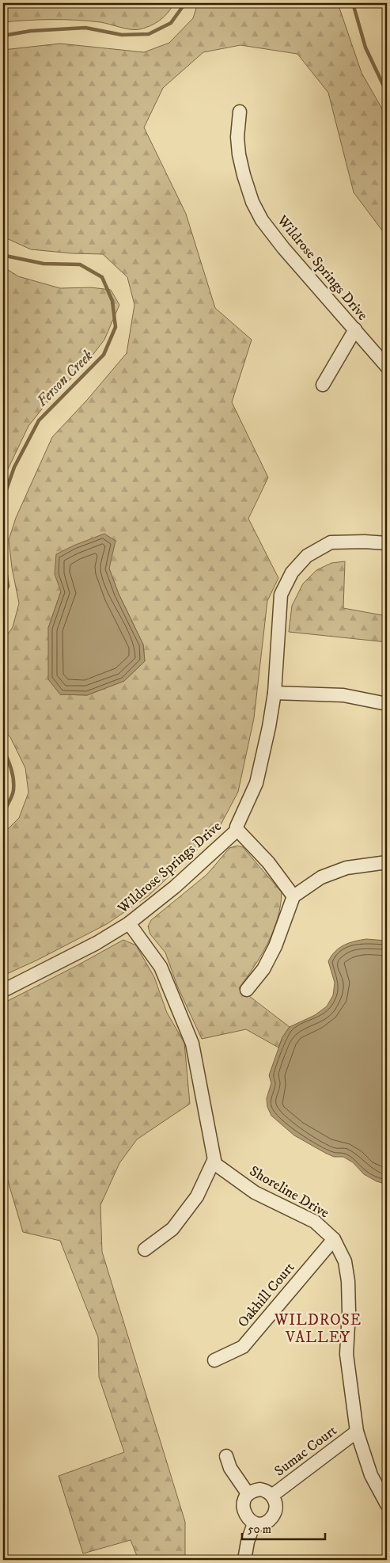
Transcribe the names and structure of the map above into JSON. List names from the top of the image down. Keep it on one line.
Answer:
{"streets":{"street":["Wildrose Springs Drive","Shoreline Drive","Oakhill Court","Sumac Court"]},"crossings":[["Shoreline Drive","Oakhill Court"],["Shoreline Drive","Sumac Court"]],"districts":["WILDROSE VALLEY"],"water":["Ferson Creek"],"scale_bar":"50 m"}
